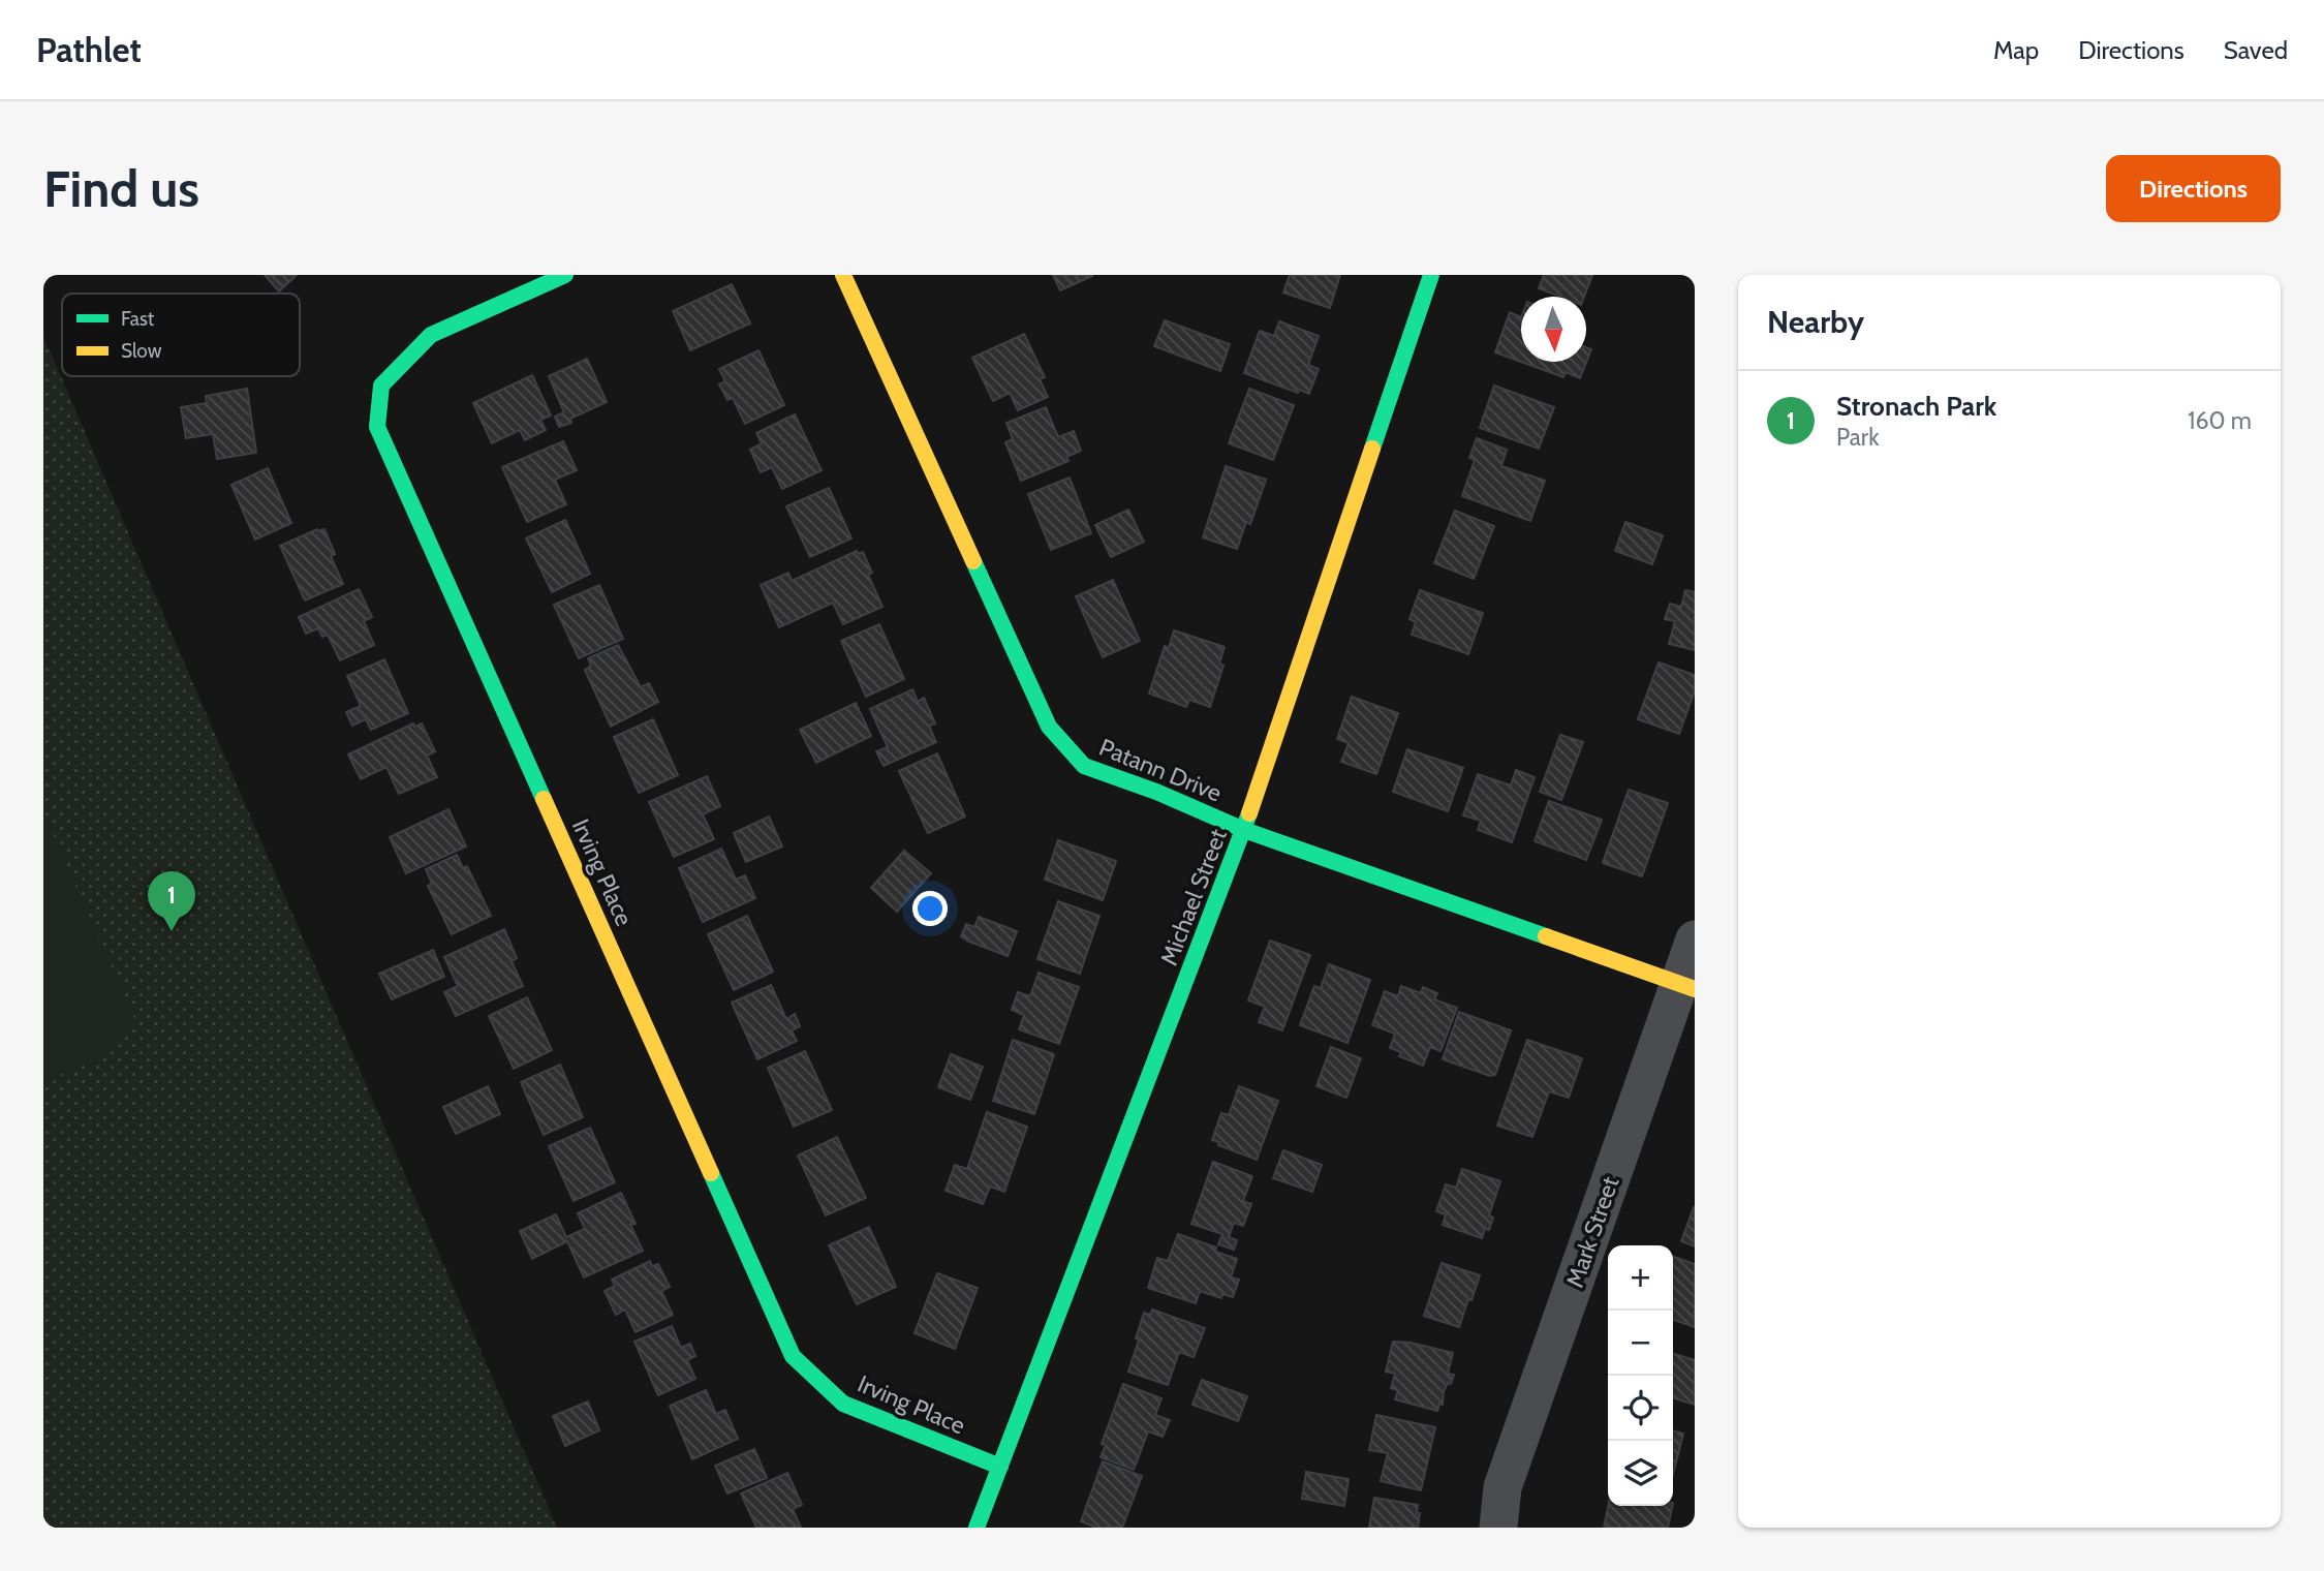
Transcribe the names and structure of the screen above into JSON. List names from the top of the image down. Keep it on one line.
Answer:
{"streets":{"street":["Patann Drive","Irving Place","Michael Street","Mark Street"]},"crossings":[["Patann Drive","Michael Street"],["Patann Drive","Mark Street"],["Irving Place","Michael Street"]],"legend":["Fast","Slow"],"north":"bottom","page":{"header":"Pathlet","nav":["Map","Directions","Saved"],"buttons":"Directions","title":"Find us","heading":"Nearby","list":[{"mark":"1","name":"Stronach Park","note":"Park","value":"160 m"}],"pins":"1","map_buttons":["+","−"]}}
